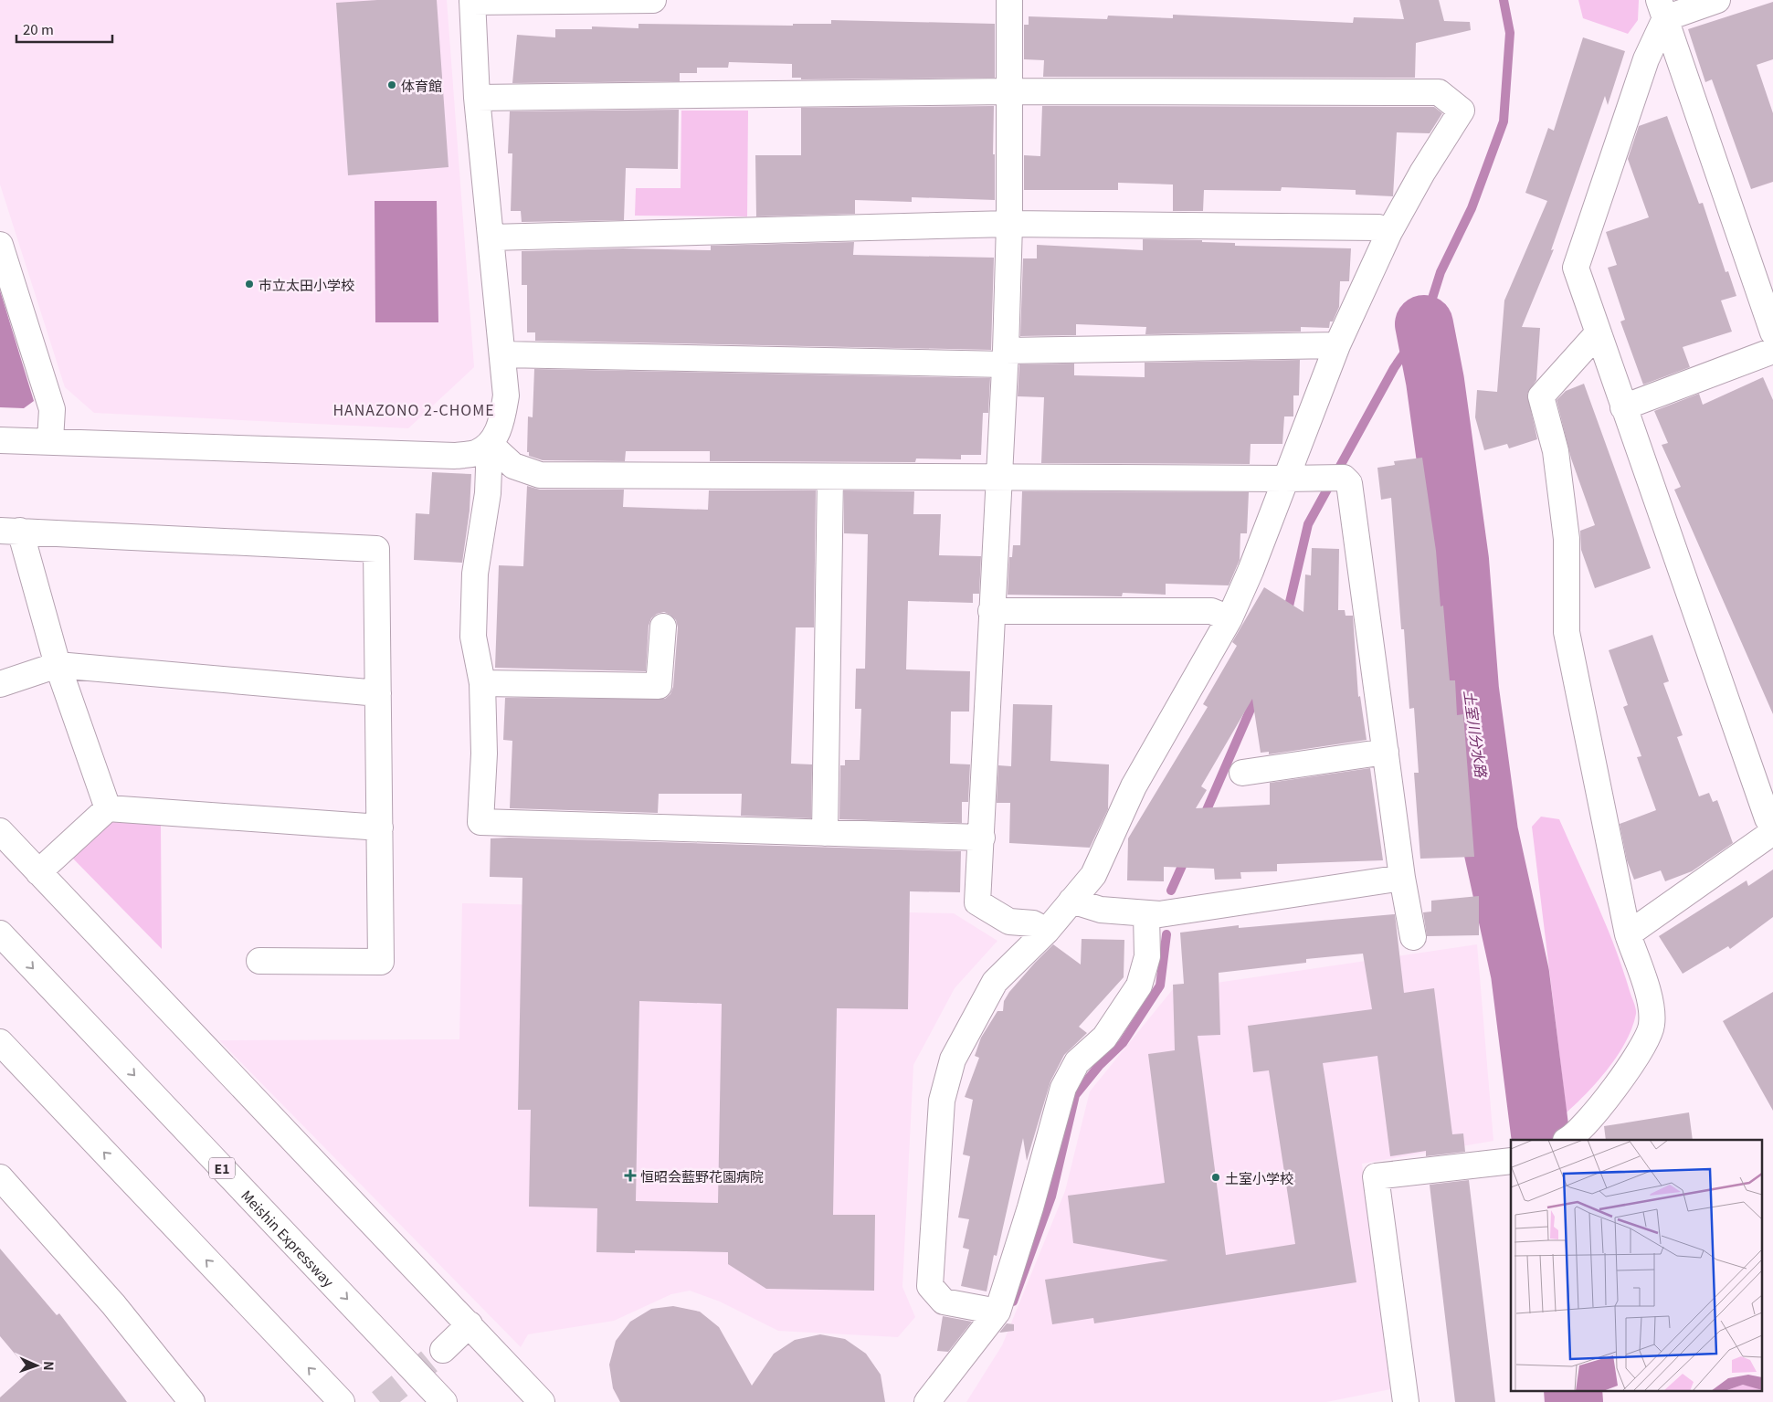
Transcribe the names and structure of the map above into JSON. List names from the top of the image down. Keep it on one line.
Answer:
{"streets":{"main road":["E1","Meishin Expressway"]},"districts":["HANAZONO 2-CHOME"],"water":["土室川分水路"],"places":{"other":["体育館","市立太田小学校","土室小学校"],"health":["恒昭会藍野花園病院"]},"scale_bar":"20 m","north":"right"}
